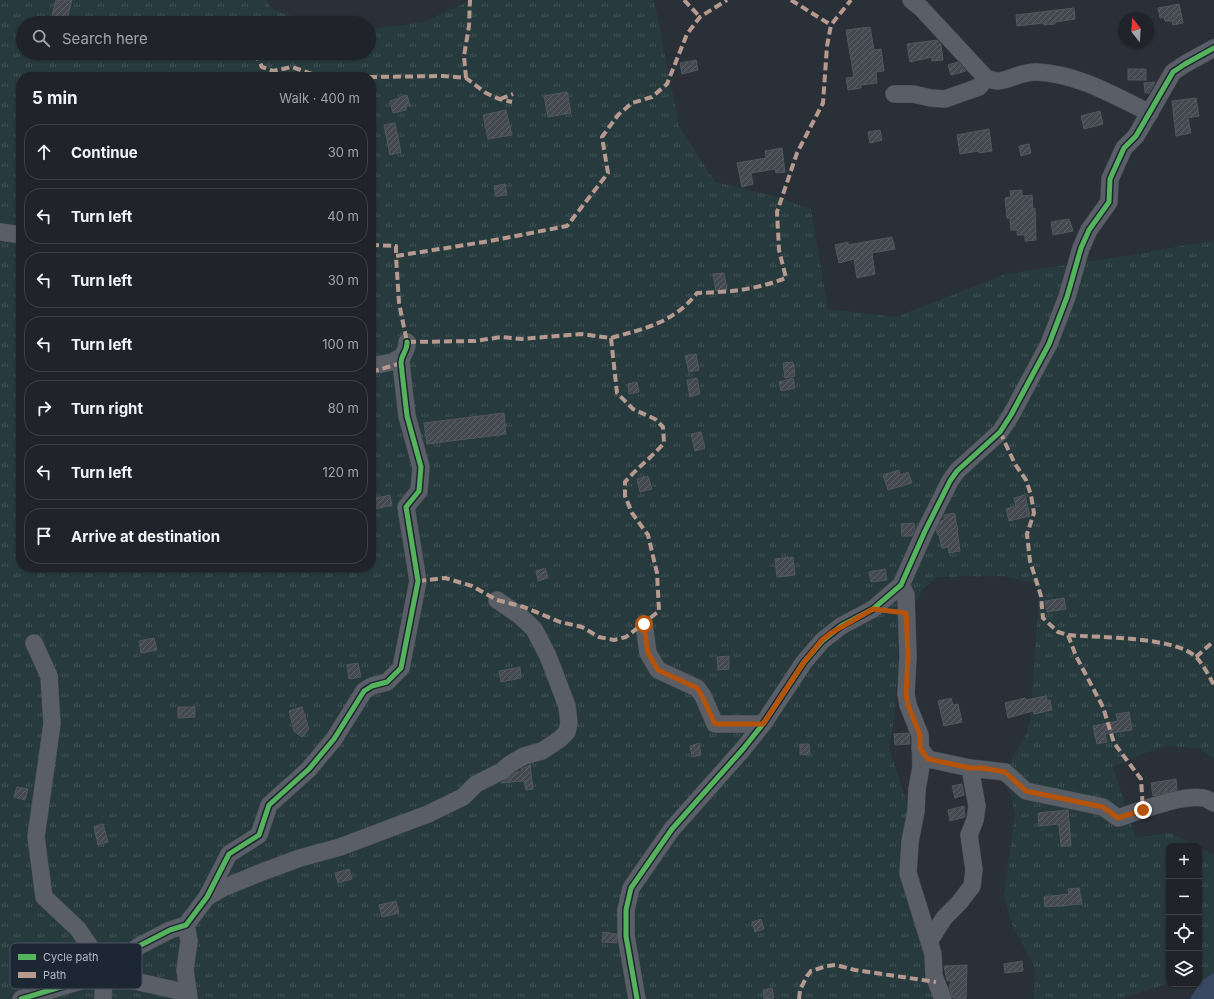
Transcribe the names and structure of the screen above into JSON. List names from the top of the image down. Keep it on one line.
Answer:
{"legend":["Cycle path","Path"],"north":"top","page":{"search":"Search here","heading":["5 min","Walk · 400 m"],"list":[["Continue","30 m"],["Turn left","40 m"],["Turn left","30 m"],["Turn left","100 m"],["Turn right","80 m"],["Turn left","120 m"],"Arrive at destination"],"map_buttons":["+","−"]}}
